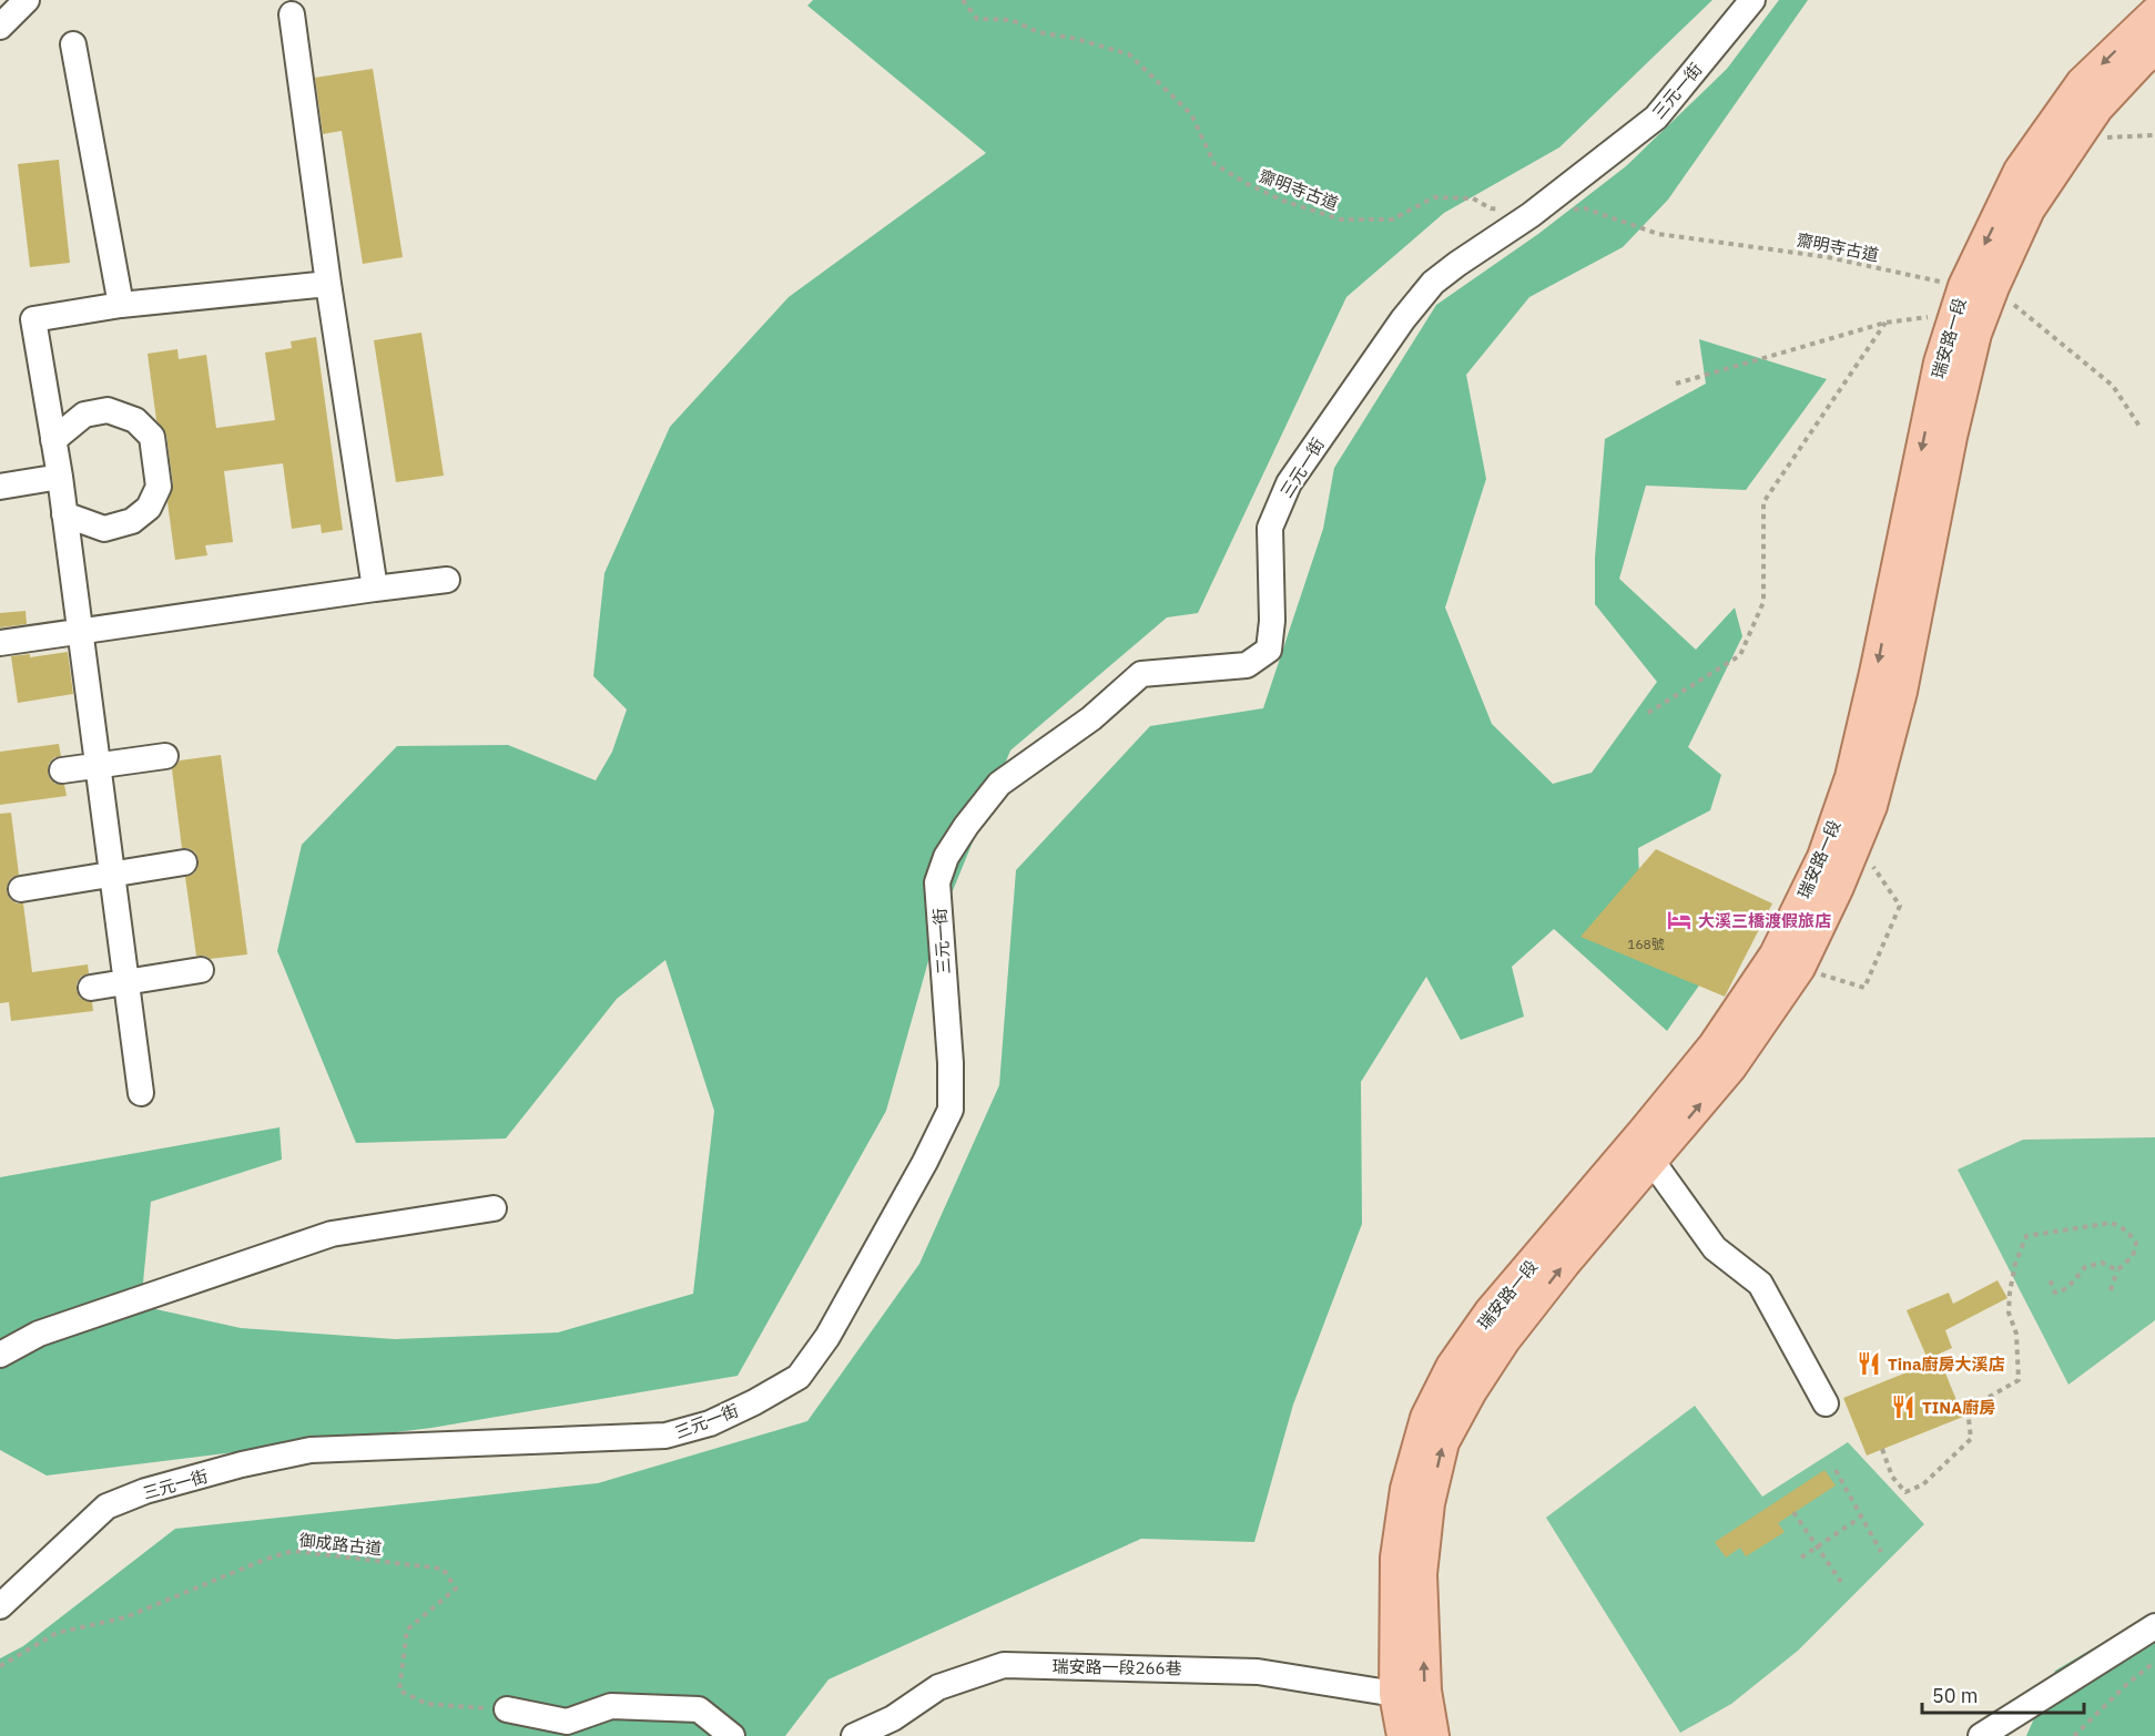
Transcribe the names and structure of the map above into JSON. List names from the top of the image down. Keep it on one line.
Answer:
{"streets":{"main road":["瑞安路一段"],"street":["三元一街","瑞安路一段266巷"],"path":["齋明寺古道","御成路古道"]},"crossings":[["三元一街","齋明寺古道"],["齋明寺古道","瑞安路一段"],["瑞安路一段","瑞安路一段266巷"]],"places":{"hotel":["大溪三橋渡假旅店"],"restaurant":["Tina廚房大溪店","TINA廚房"]},"house_numbers":["168號"],"scale_bar":"50 m"}
